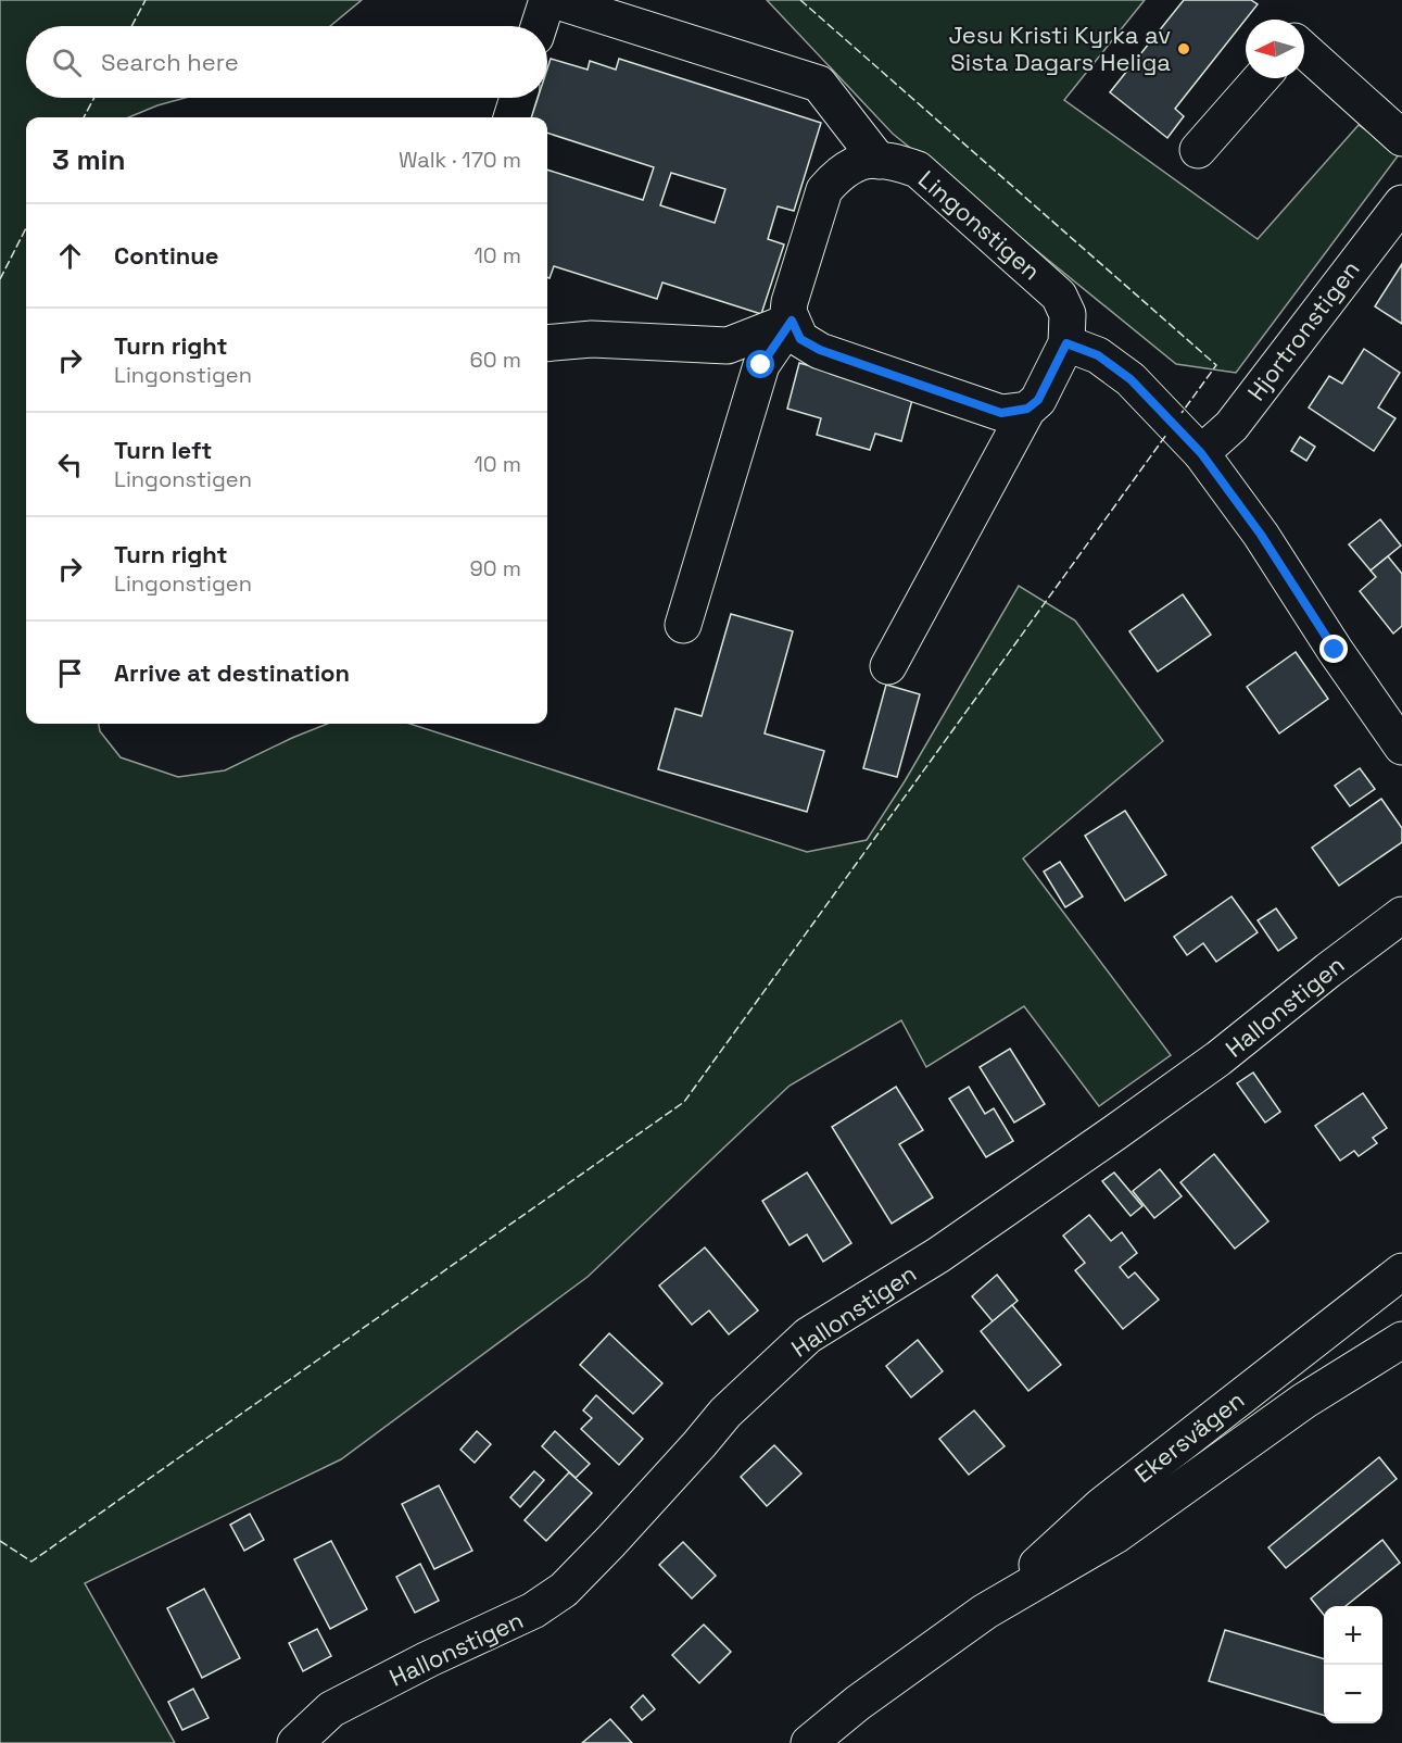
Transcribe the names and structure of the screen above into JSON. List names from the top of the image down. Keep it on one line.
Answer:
{"streets":{"street":["Lingonstigen","Hjortronstigen","Hallonstigen","Ekersvägen"]},"places":["Jesu Kristi Kyrka av Sista Dagars Heliga"],"north":"left","page":{"search":"Search here","heading":["3 min","Walk · 170 m"],"list":[["Continue","10 m"],["Turn right","Lingonstigen","60 m"],["Turn left","Lingonstigen","10 m"],["Turn right","Lingonstigen","90 m"],"Arrive at destination"],"map_buttons":["+","−"]}}
